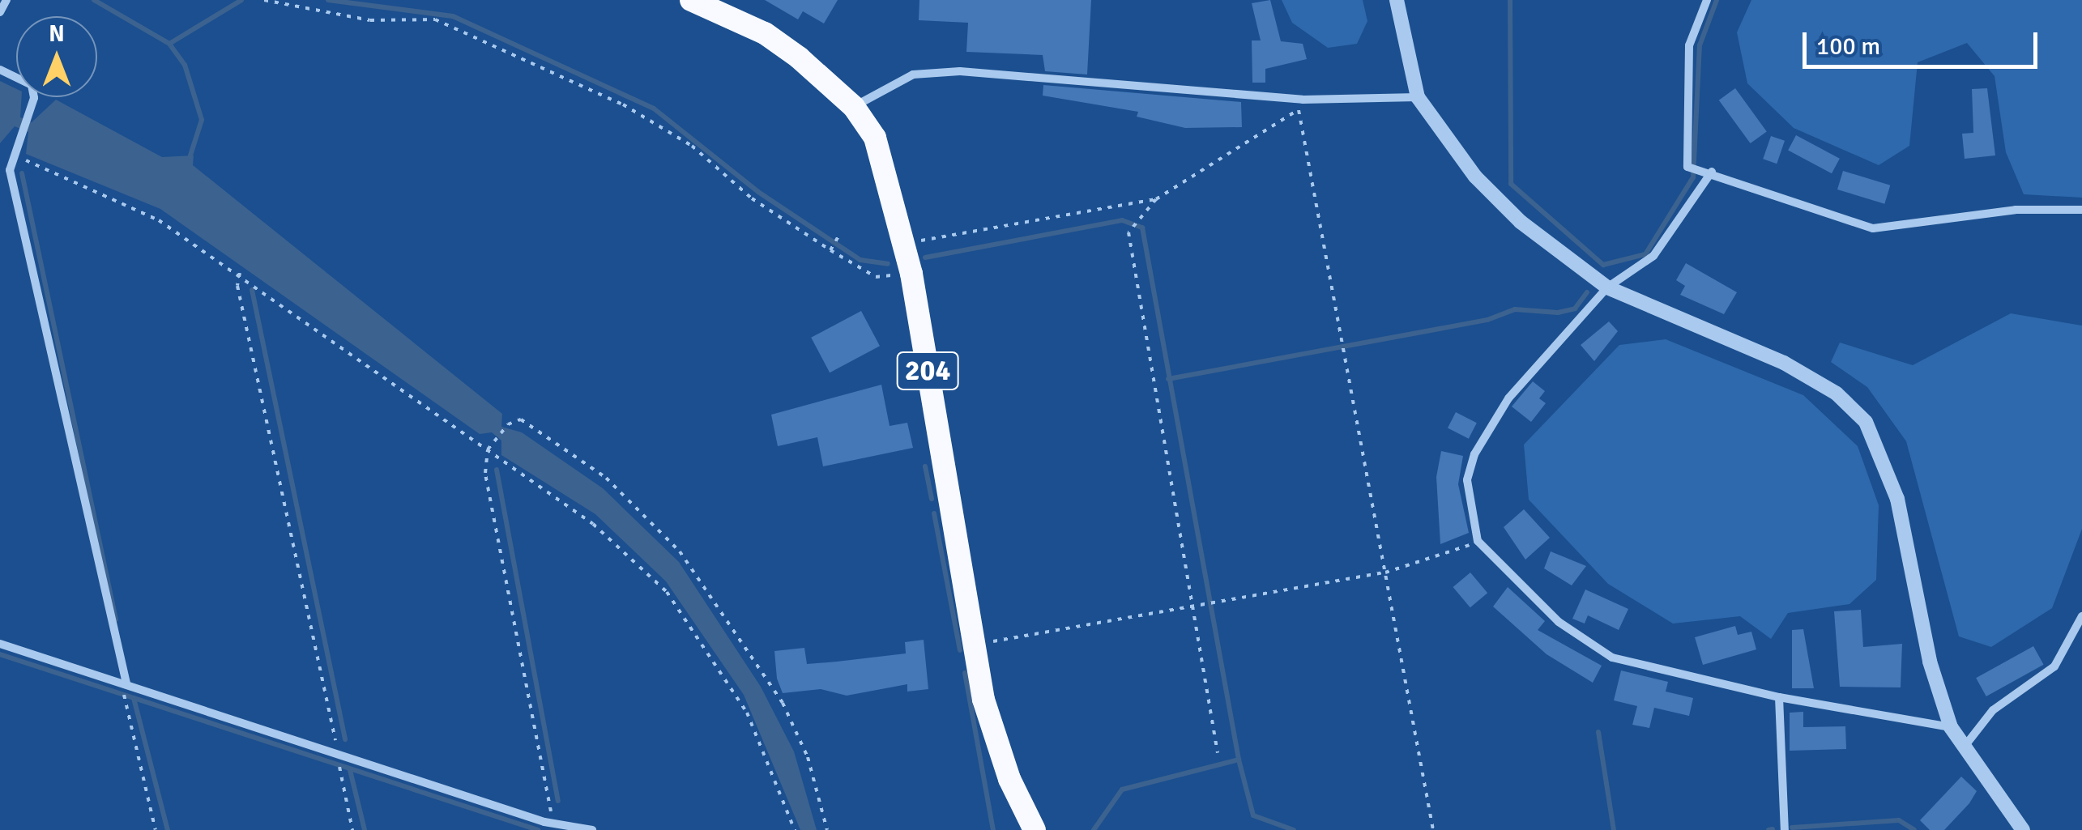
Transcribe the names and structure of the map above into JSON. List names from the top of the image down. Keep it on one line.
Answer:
{"streets":{"highway":["204"]},"scale_bar":"100 m","north":"top"}
